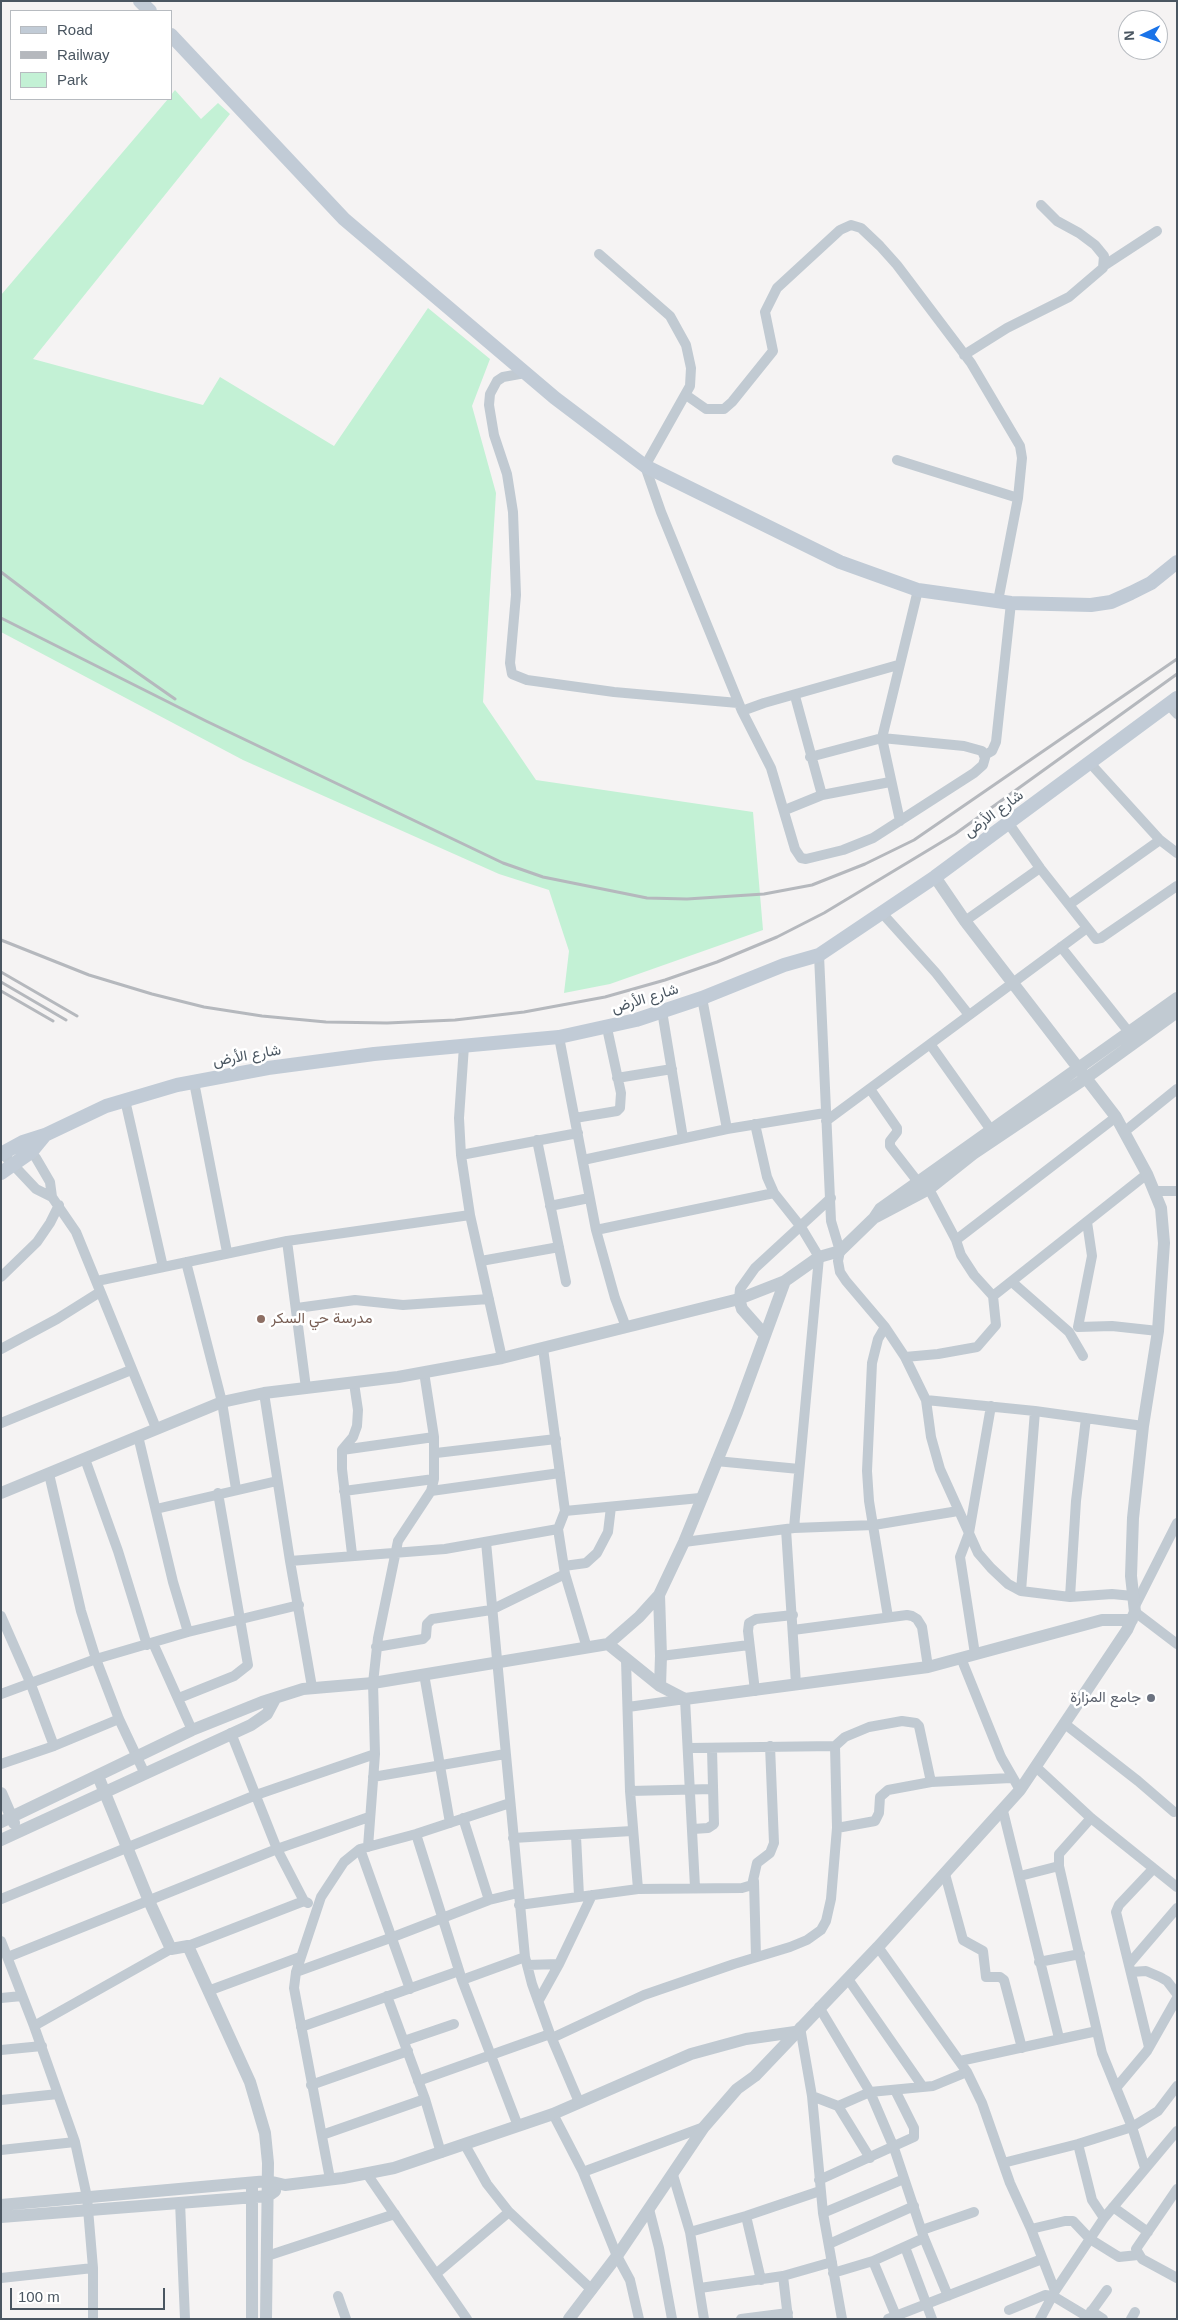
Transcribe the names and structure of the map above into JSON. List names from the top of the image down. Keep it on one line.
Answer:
{"streets":{"main road":["شارع الأرض"]},"places":["مدرسة حي السكر","جامع المزارة"],"legend":["Road","Railway","Park"],"scale_bar":"100 m","north":"left"}
